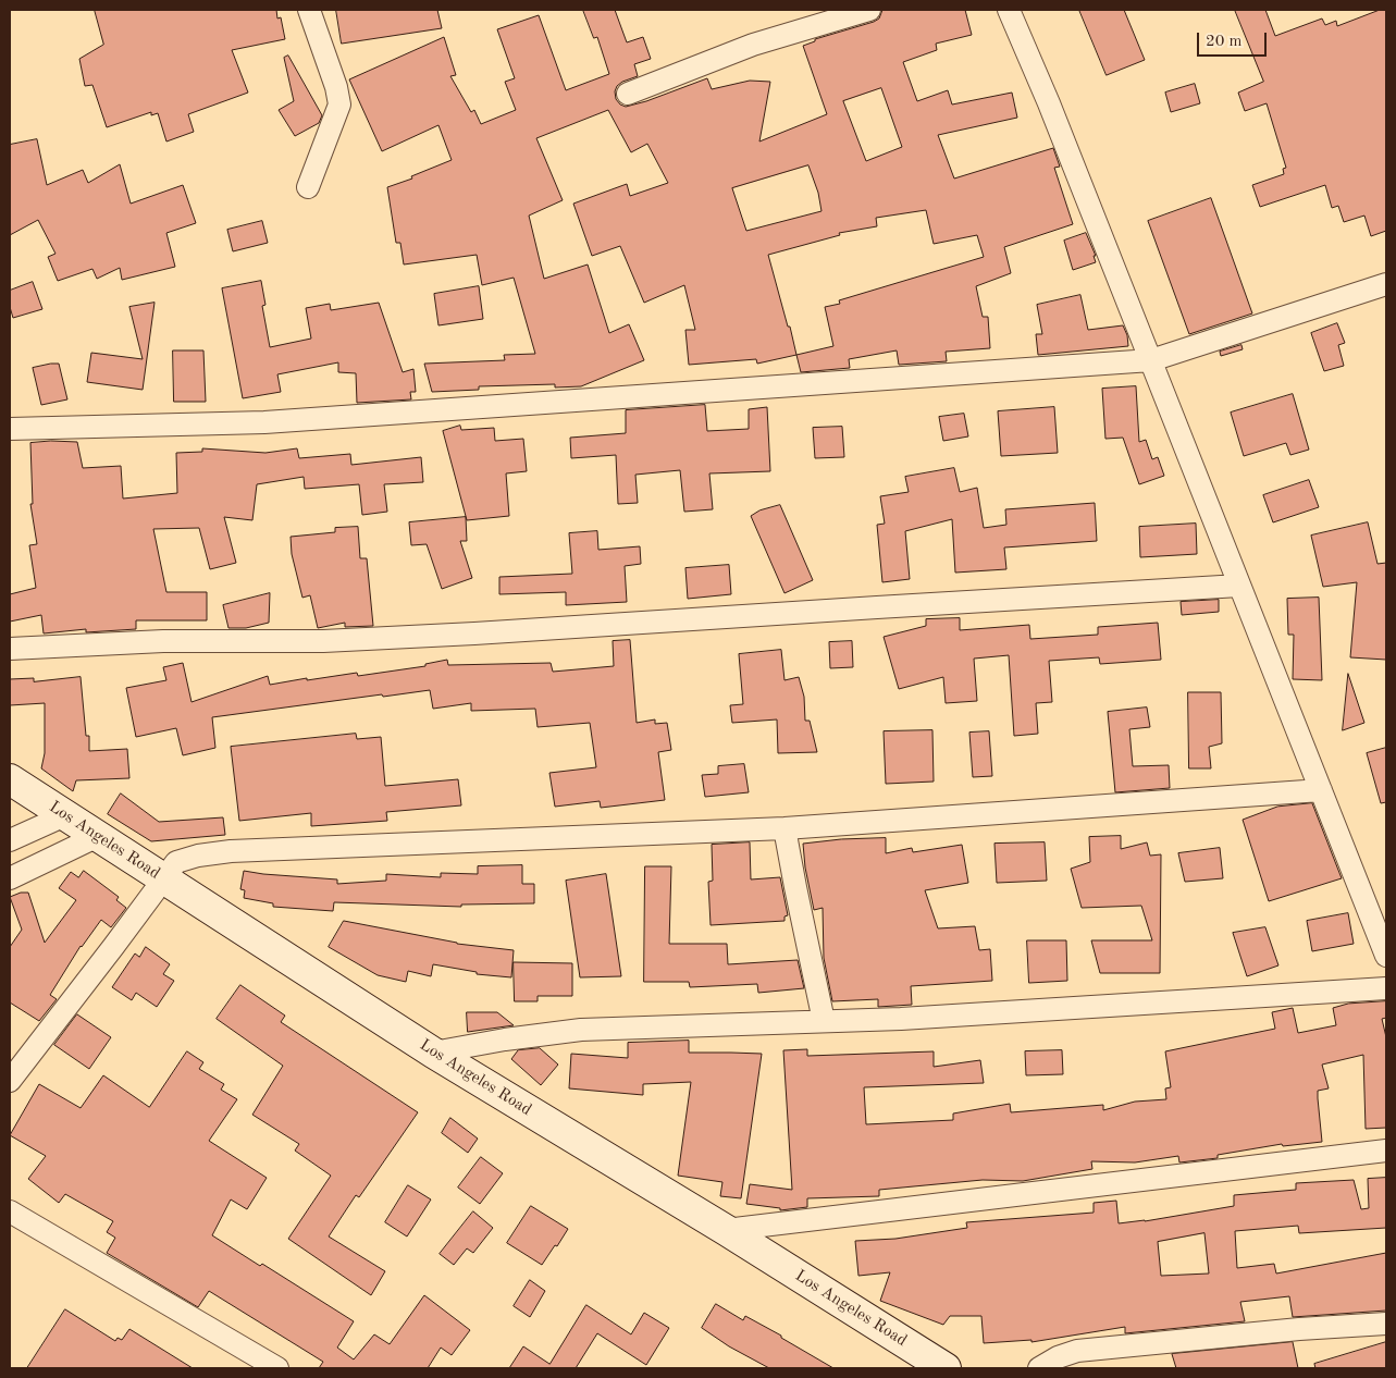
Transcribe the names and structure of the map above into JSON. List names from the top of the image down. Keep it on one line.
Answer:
{"streets":{"main road":["Los Angeles Road"]},"scale_bar":"20 m"}
